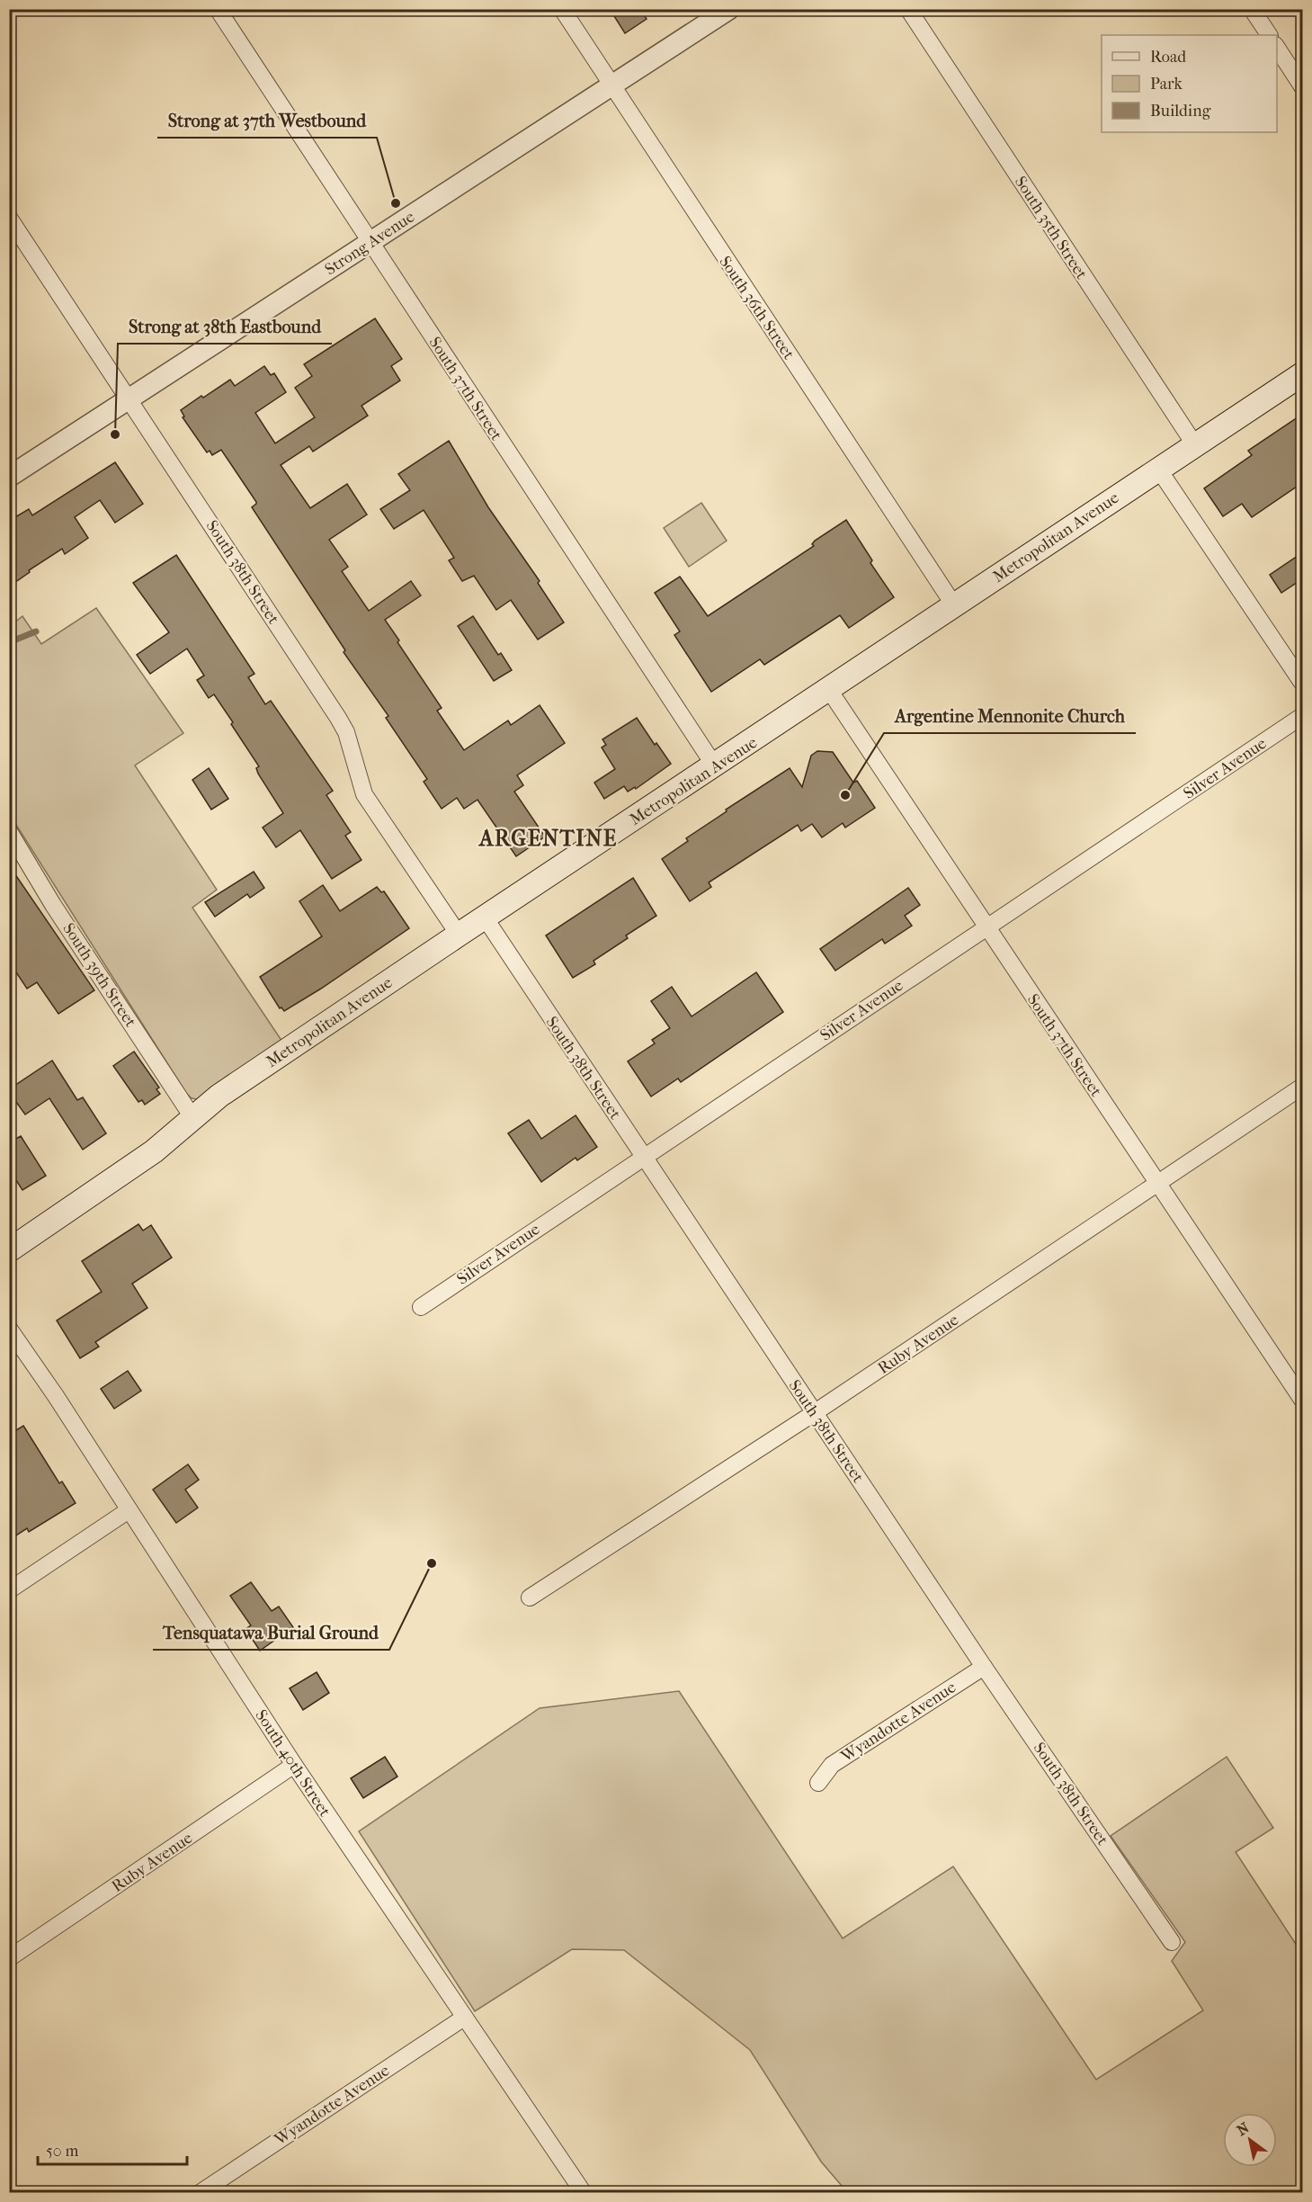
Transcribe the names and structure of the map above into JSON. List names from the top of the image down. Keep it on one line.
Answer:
{"streets":{"main road":["Metropolitan Avenue"],"street":["South 35th Street","Strong Avenue","South 36th Street","South 37th Street","South 38th Street","Silver Avenue","South 39th Street","Ruby Avenue","Wyandotte Avenue","South 40th Street"]},"crossings":[["South 35th Street","Metropolitan Avenue"],["Strong Avenue","South 36th Street"],["Strong Avenue","South 37th Street"],["Strong Avenue","South 38th Street"],["South 36th Street","Metropolitan Avenue"],["South 37th Street","Metropolitan Avenue"],["South 37th Street","Silver Avenue"],["South 37th Street","Ruby Avenue"],["Metropolitan Avenue","South 38th Street"],["Metropolitan Avenue","South 39th Street"],["South 38th Street","Silver Avenue"],["South 38th Street","Ruby Avenue"],["South 38th Street","Wyandotte Avenue"],["Ruby Avenue","South 40th Street"],["Wyandotte Avenue","South 40th Street"]],"districts":["ARGENTINE"],"places":["Strong at 37th Westbound","Strong at 38th Eastbound","Argentine Mennonite Church","Tensquatawa Burial Ground"],"legend":["Road","Park","Building"],"scale_bar":"50 m","north":"top left"}
